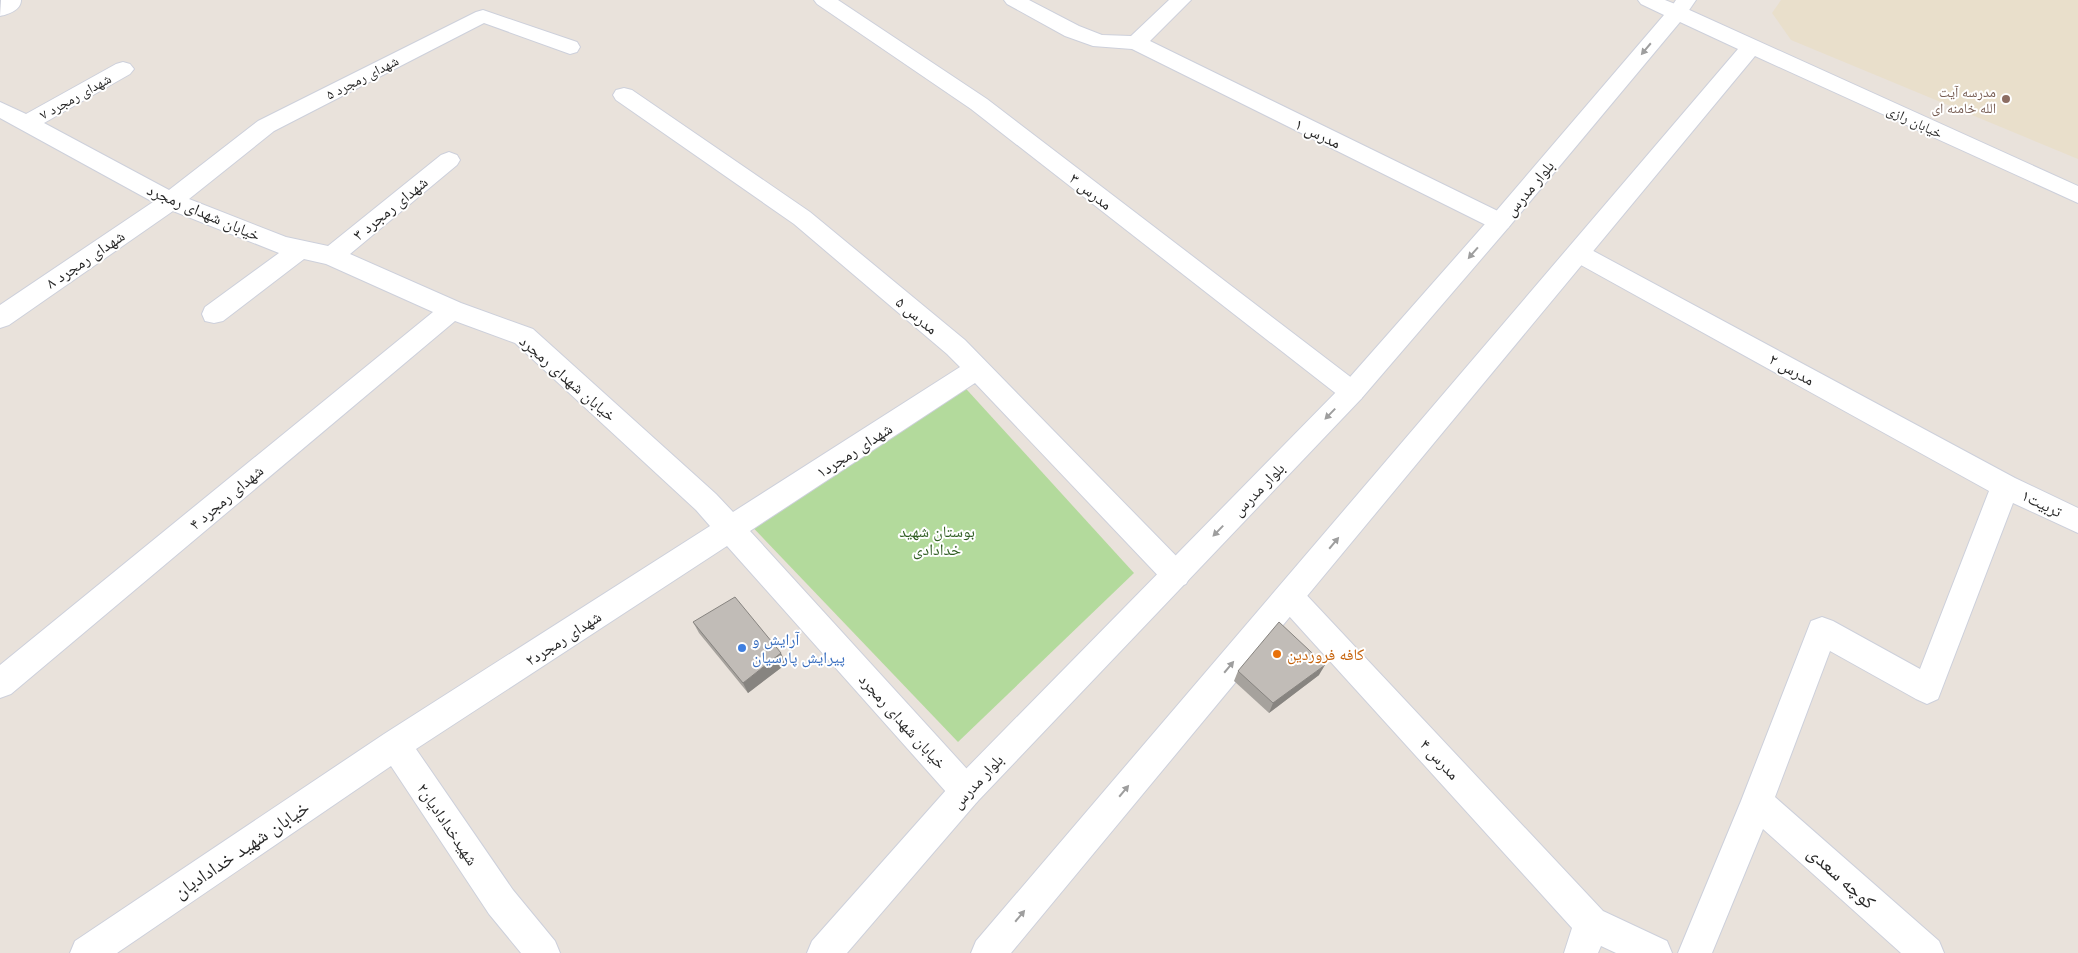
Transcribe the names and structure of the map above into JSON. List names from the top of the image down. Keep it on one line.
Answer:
{"streets":{"street":["شهدای رمجرد ۵","شهدای رمجرد ۷","خیابان رازی","مدرس ۱","بلوار مدرس","مدرس ۳","شهدای رمجرد ۳","خیابان شهدای رمجرد","شهدای رمجرد ۸","مدرس ۵","مدرس ۲","شهدای رمجرد۱","شهدای رمجرد ۴","تربیت۱","شهدای رمجرد۲","مدرس ۴","شهیدخدادادیان۲","خیابان شهید خدادادیان","کوچه سعدی"]},"crossings":[["شهدای رمجرد ۵","خیابان شهدای رمجرد"],["شهدای رمجرد ۵","شهدای رمجرد ۸"],["شهدای رمجرد ۷","خیابان شهدای رمجرد"],["خیابان رازی","بلوار مدرس"],["مدرس ۱","بلوار مدرس"],["بلوار مدرس","مدرس ۳"],["بلوار مدرس","خیابان شهدای رمجرد"],["بلوار مدرس","مدرس ۵"],["شهدای رمجرد ۳","خیابان شهدای رمجرد"],["خیابان شهدای رمجرد","شهدای رمجرد ۸"],["خیابان شهدای رمجرد","شهدای رمجرد۱"],["خیابان شهدای رمجرد","شهدای رمجرد ۴"],["خیابان شهدای رمجرد","شهدای رمجرد۲"],["مدرس ۵","شهدای رمجرد۱"],["مدرس ۲","تربیت۱"],["شهدای رمجرد۱","شهدای رمجرد۲"],["شهدای رمجرد۲","شهیدخدادادیان۲"],["شهدای رمجرد۲","خیابان شهید خدادادیان"],["شهیدخدادادیان۲","خیابان شهید خدادادیان"]],"parks":["بوستان شهید خدادادی"],"places":["مدرسه آیت الله خامنه ای","آرایش و پیرایش پارسیان","کافه فروردین"]}
